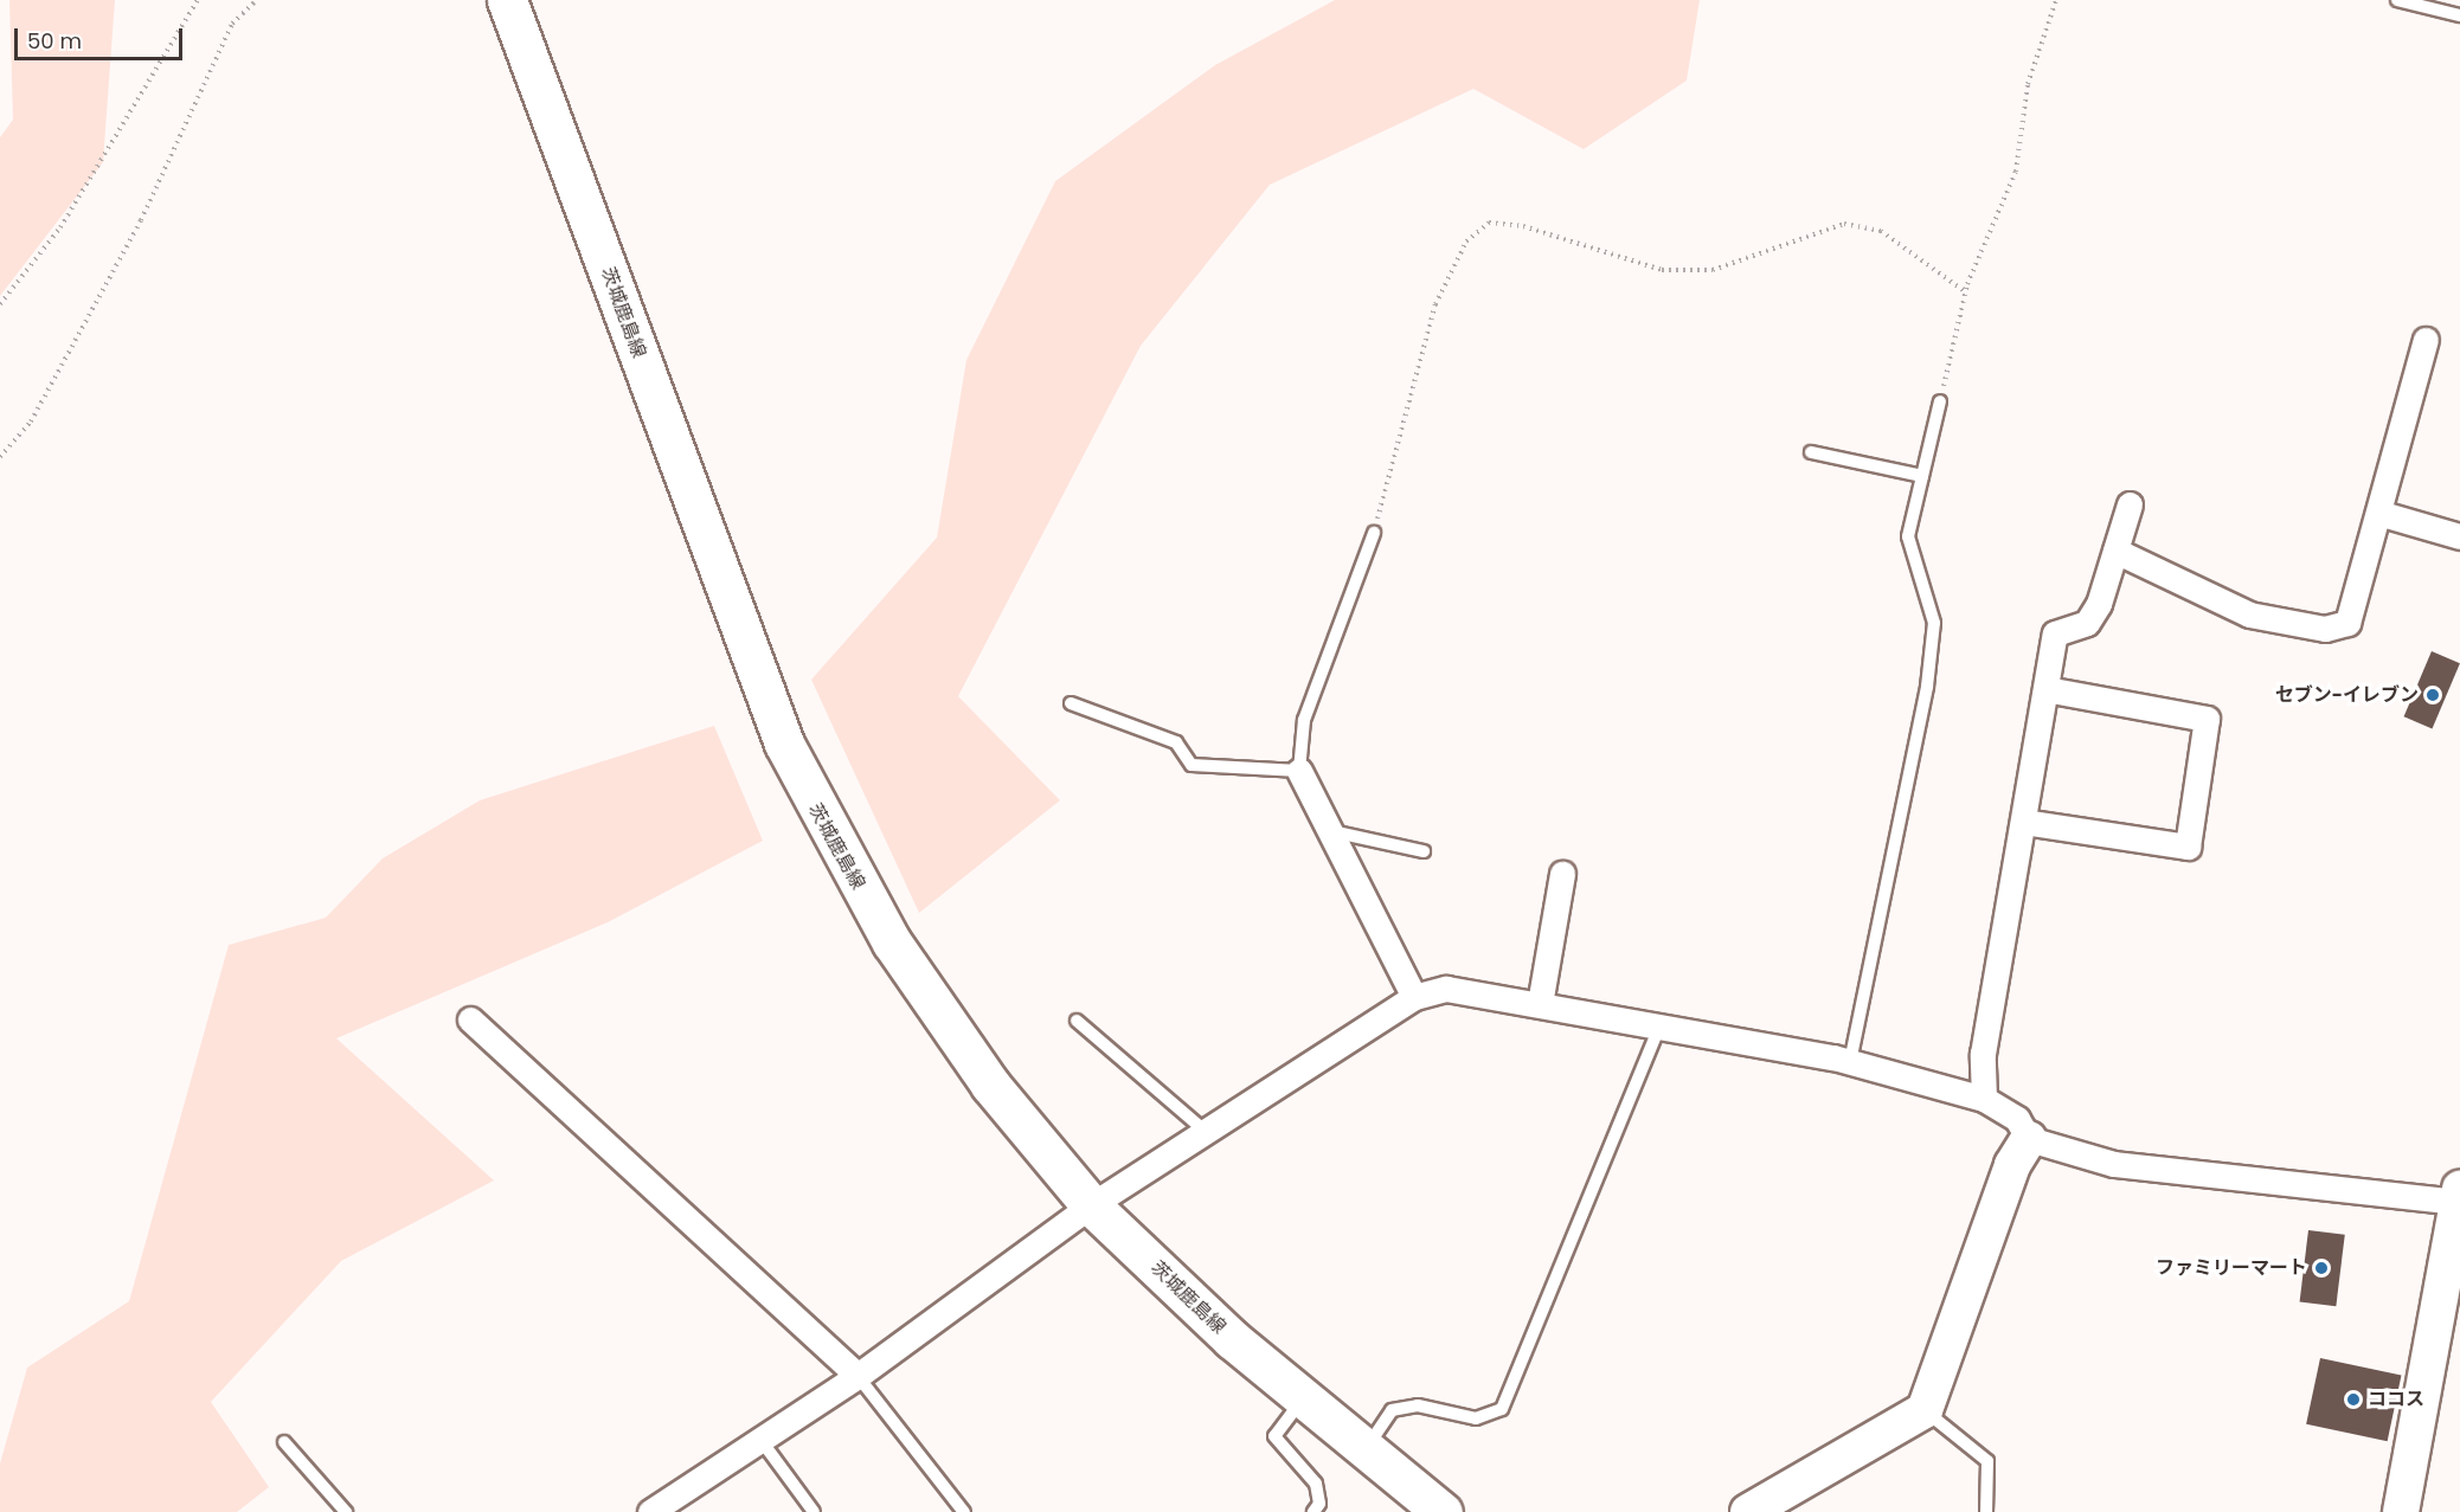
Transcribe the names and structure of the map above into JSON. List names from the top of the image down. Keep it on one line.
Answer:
{"streets":{"main road":["茨城鹿島線"]},"places":["セブン-イレブン","ファミリーマート","ココス"],"scale_bar":"50 m"}
